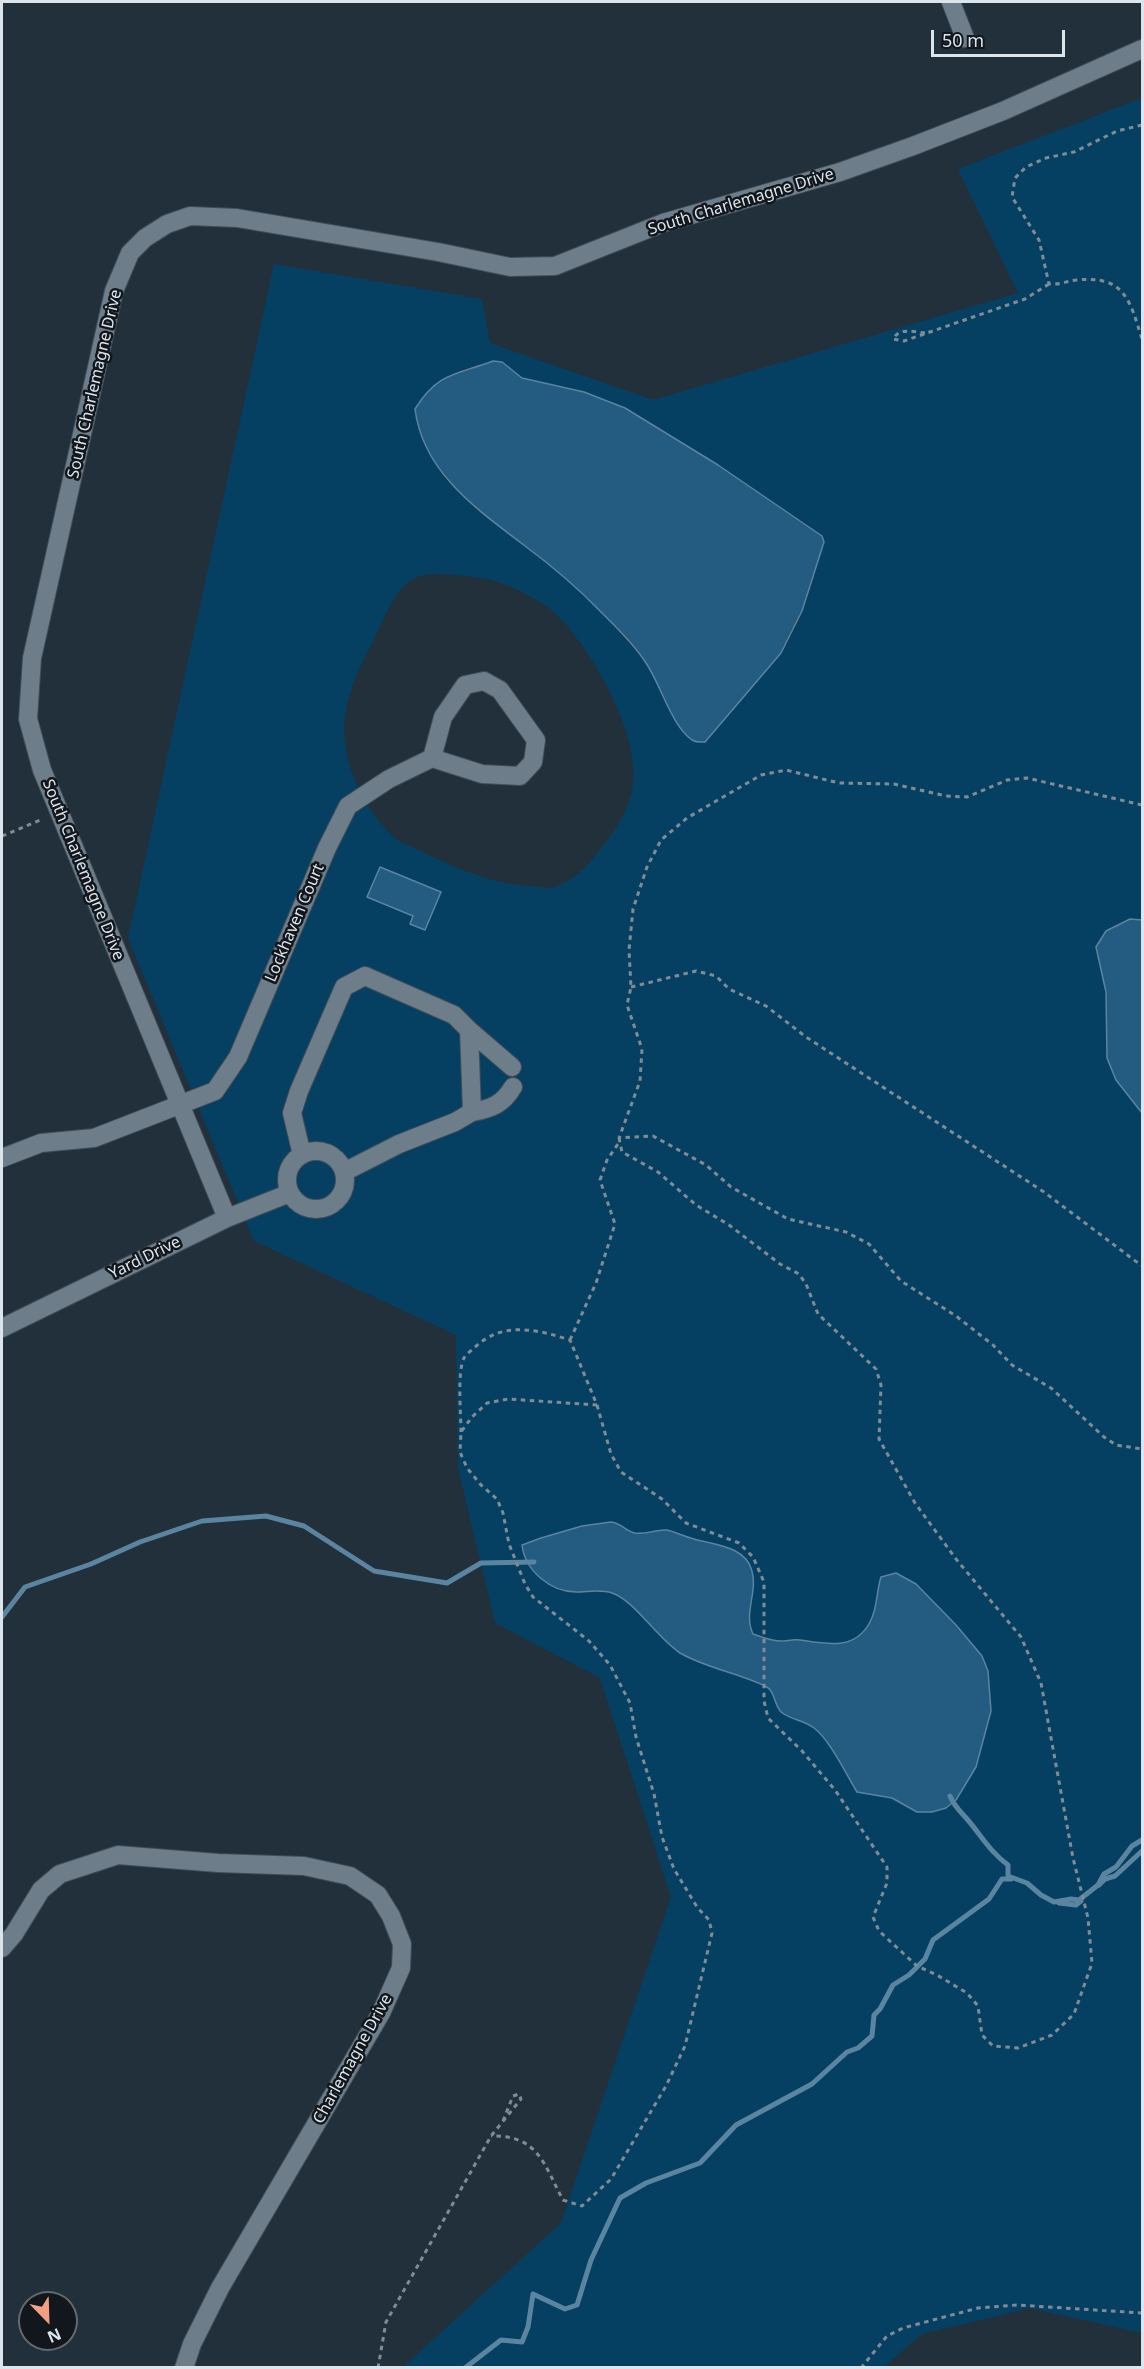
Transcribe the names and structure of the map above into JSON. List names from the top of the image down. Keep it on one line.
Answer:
{"streets":{"street":["South Charlemagne Drive","Lockhaven Court","Yard Drive","Charlemagne Drive"]},"crossings":[["South Charlemagne Drive","Lockhaven Court"],["South Charlemagne Drive","Yard Drive"]],"scale_bar":"50 m","north":"bottom right"}
